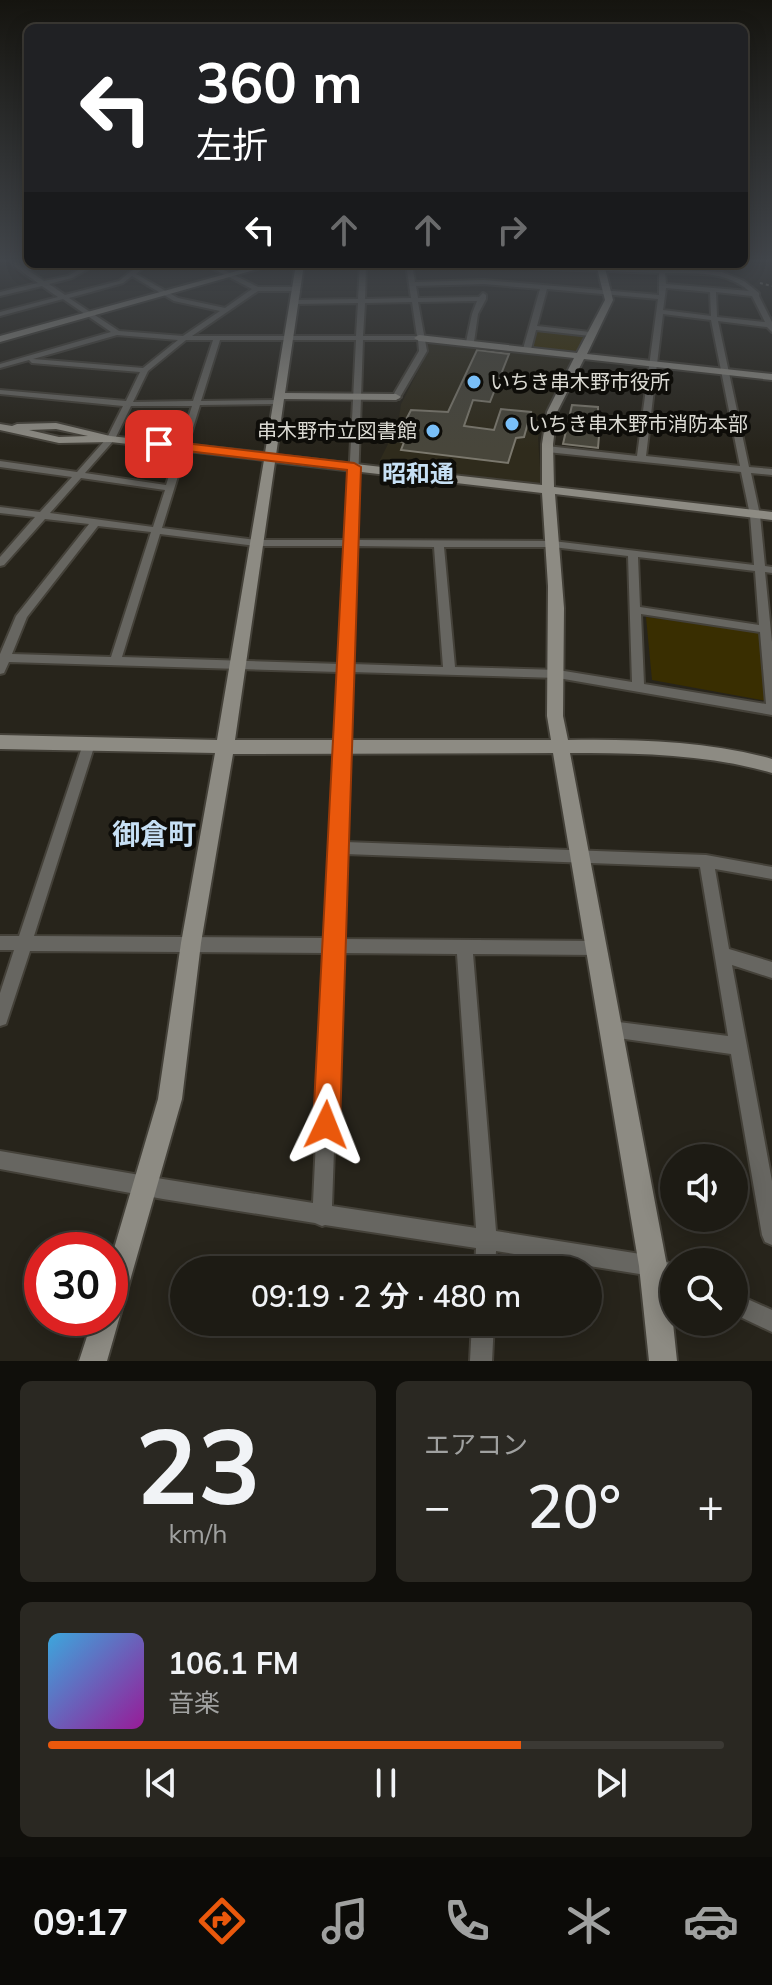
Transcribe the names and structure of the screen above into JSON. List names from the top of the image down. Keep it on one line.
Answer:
{"districts":["昭和通","御倉町"],"places":["いちき串木野市役所","いちき串木野市消防本部","串木野市立図書館"],"page":{"turn":["360 m","左折"],"limit":"30","trip":"09:19 · 2 分 · 480 m","tile":[["23","km/h"],"エアコン"],"heat":["−","20°","+"],"song":["106.1 FM","音楽"],"tabs":"09:17"}}
